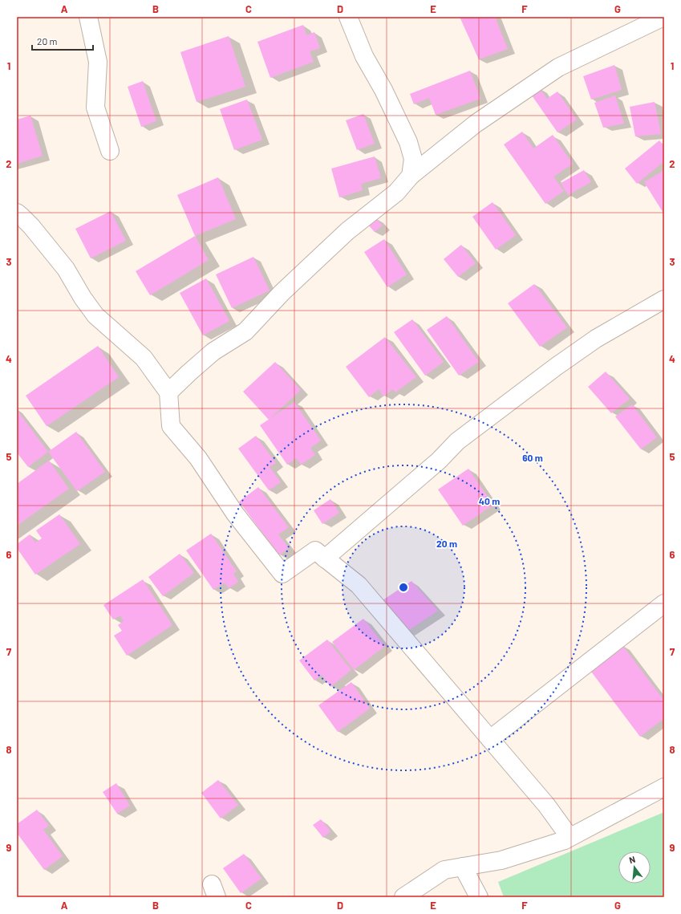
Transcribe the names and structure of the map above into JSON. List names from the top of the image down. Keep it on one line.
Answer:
{"scale_bar":"20 m","north":"top","grid":{"columns":["A","B","C","D","E","F","G"],"rows":["1","2","3","4","5","6","7","8","9"]},"rings":["60 m","40 m","20 m"]}
